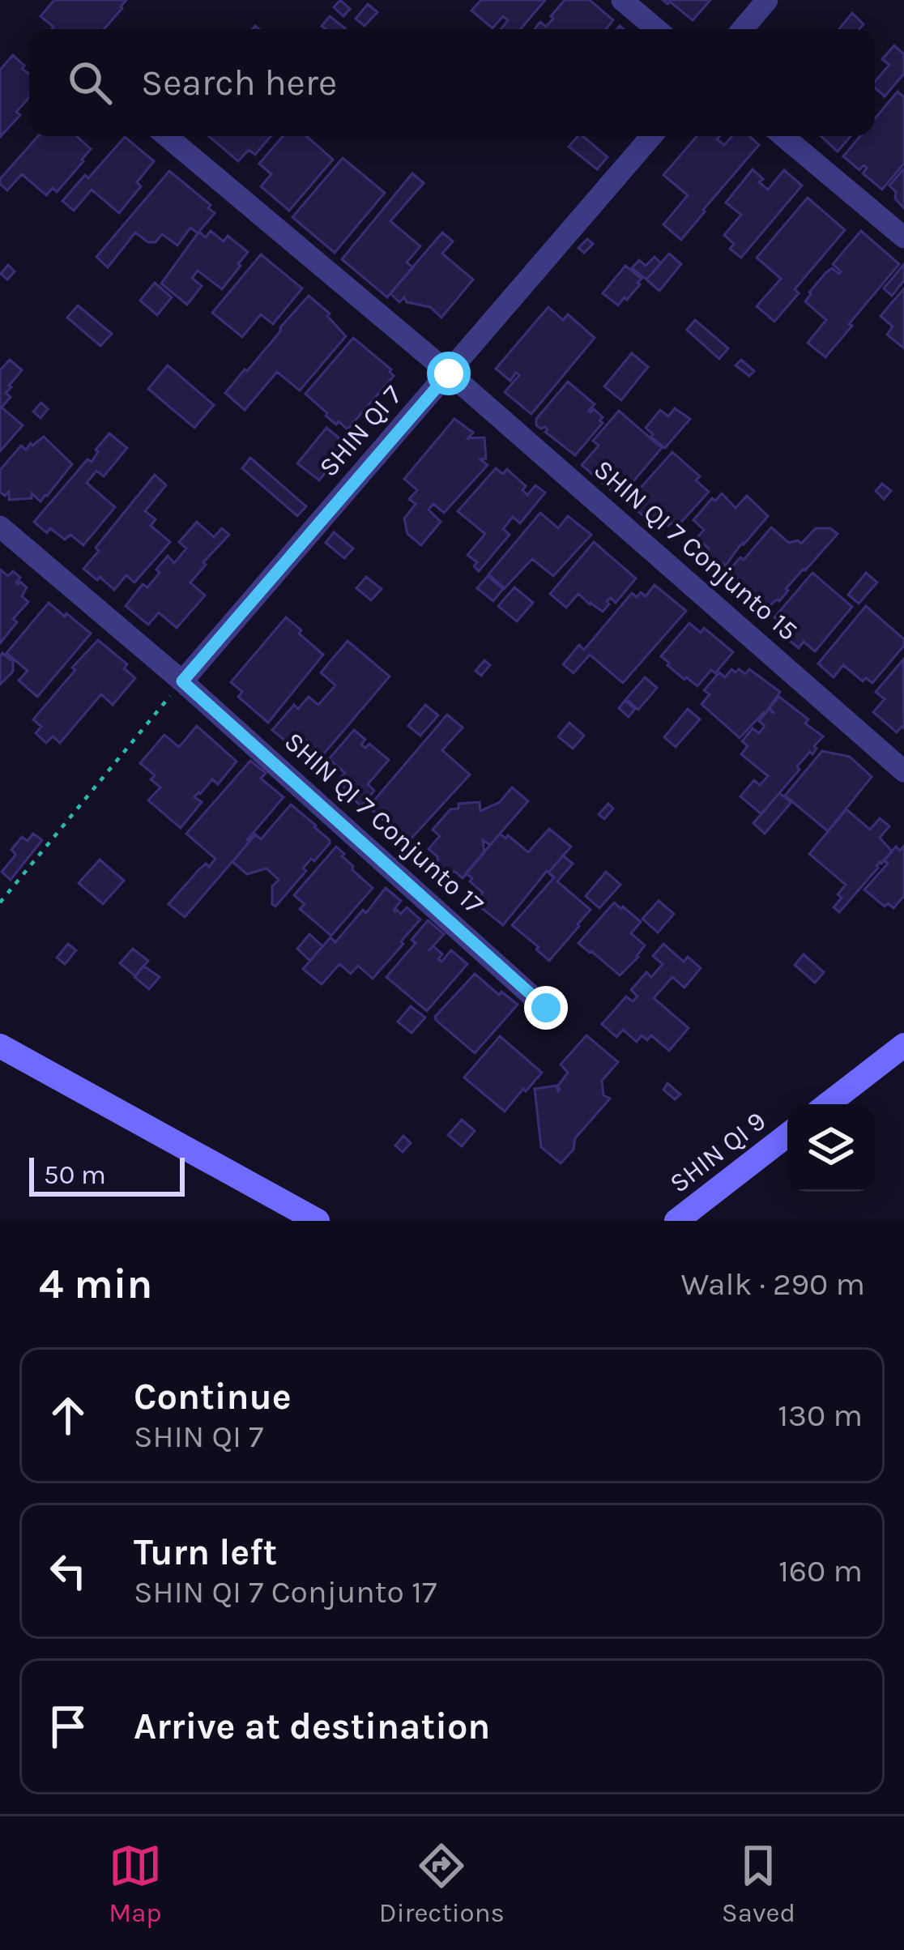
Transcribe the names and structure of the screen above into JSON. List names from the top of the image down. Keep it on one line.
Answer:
{"streets":{"main road":["SHIN QI 9"],"street":["SHIN QI 7","SHIN QI 7 Conjunto 15","SHIN QI 7 Conjunto 17"]},"crossings":[["SHIN QI 7","SHIN QI 7 Conjunto 15"],["SHIN QI 7","SHIN QI 7 Conjunto 17"]],"scale_bar":"50 m","page":{"search":"Search here","scale":"50 m","heading":["4 min","Walk · 290 m"],"list":[["Continue","SHIN QI 7","130 m"],["Turn left","SHIN QI 7 Conjunto 17","160 m"],"Arrive at destination"],"nav":["Map","Directions","Saved"]}}
